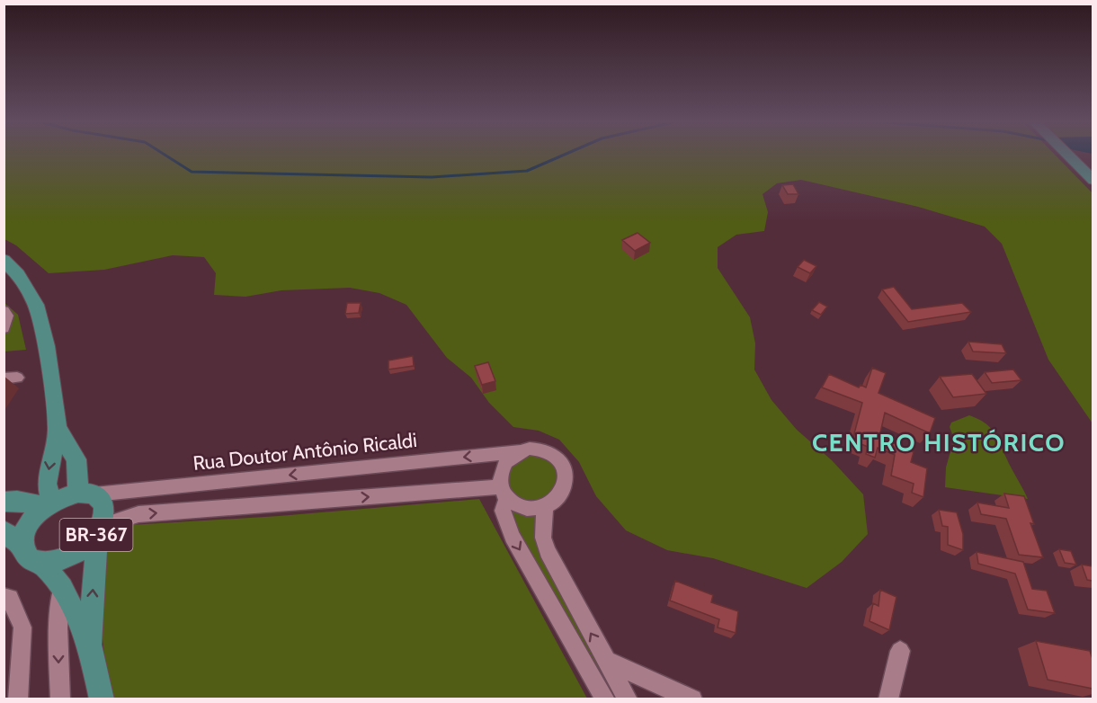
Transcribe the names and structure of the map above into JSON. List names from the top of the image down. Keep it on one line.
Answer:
{"streets":{"main road":["BR-367"],"street":["Rua Doutor Antônio Ricaldi"]},"crossings":[["Rua Doutor Antônio Ricaldi","BR-367"]],"districts":["CENTRO HISTÓRICO"]}
